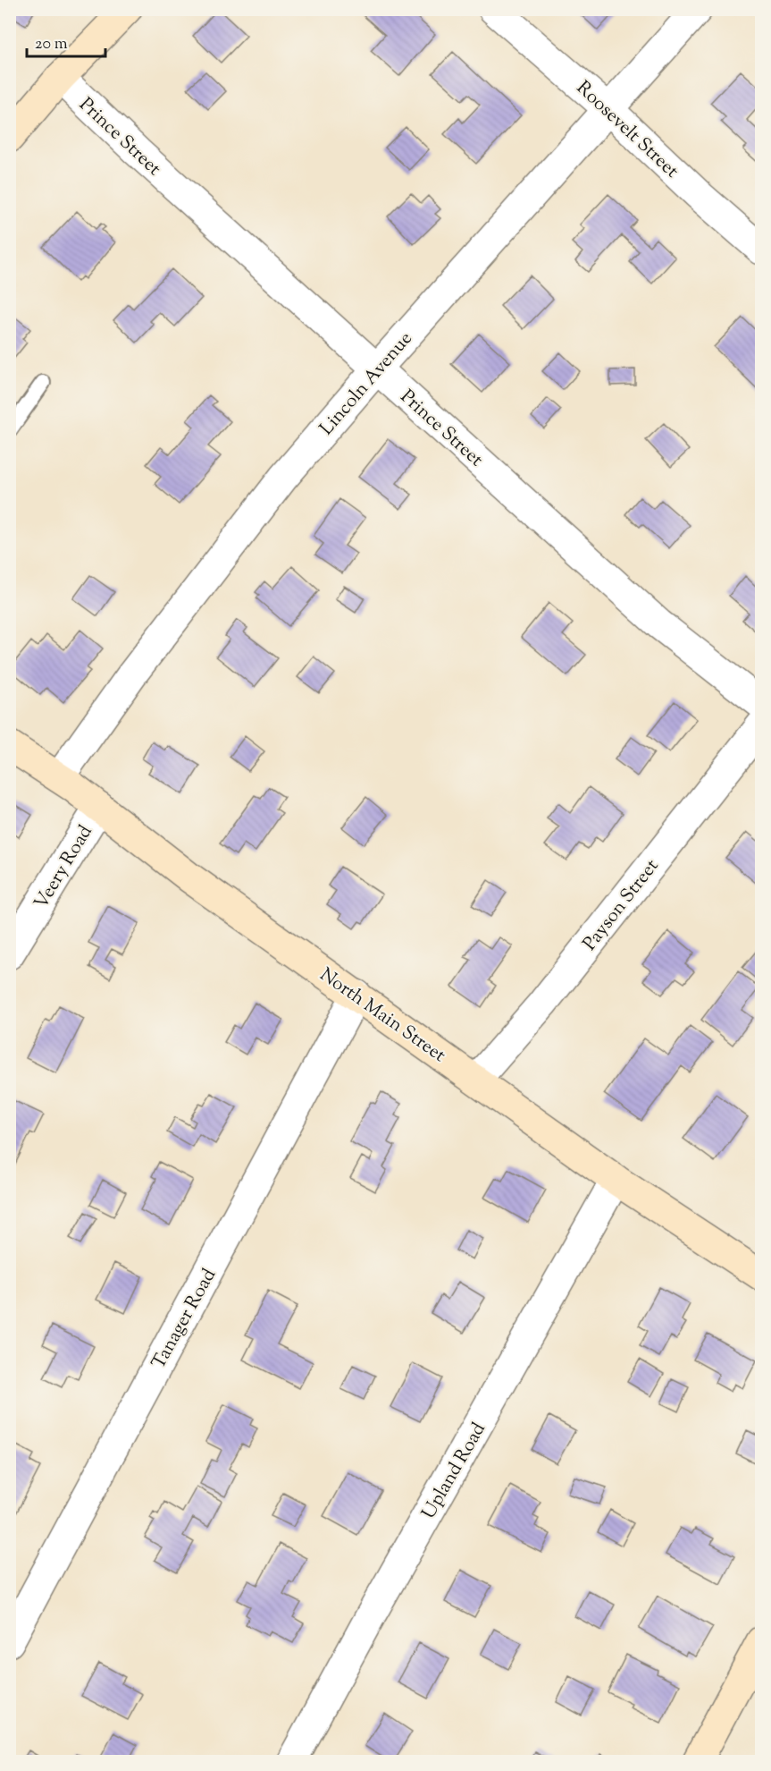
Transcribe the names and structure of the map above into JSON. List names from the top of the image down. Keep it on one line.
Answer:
{"streets":{"main road":["North Main Street"],"street":["Roosevelt Street","Prince Street","Lincoln Avenue","Veery Road","Payson Street","Tanager Road","Upland Road"]},"crossings":[["Roosevelt Street","Lincoln Avenue"],["Prince Street","Lincoln Avenue"],["Lincoln Avenue","North Main Street"],["Veery Road","North Main Street"],["Payson Street","North Main Street"],["North Main Street","Tanager Road"],["North Main Street","Upland Road"]],"scale_bar":"20 m"}
